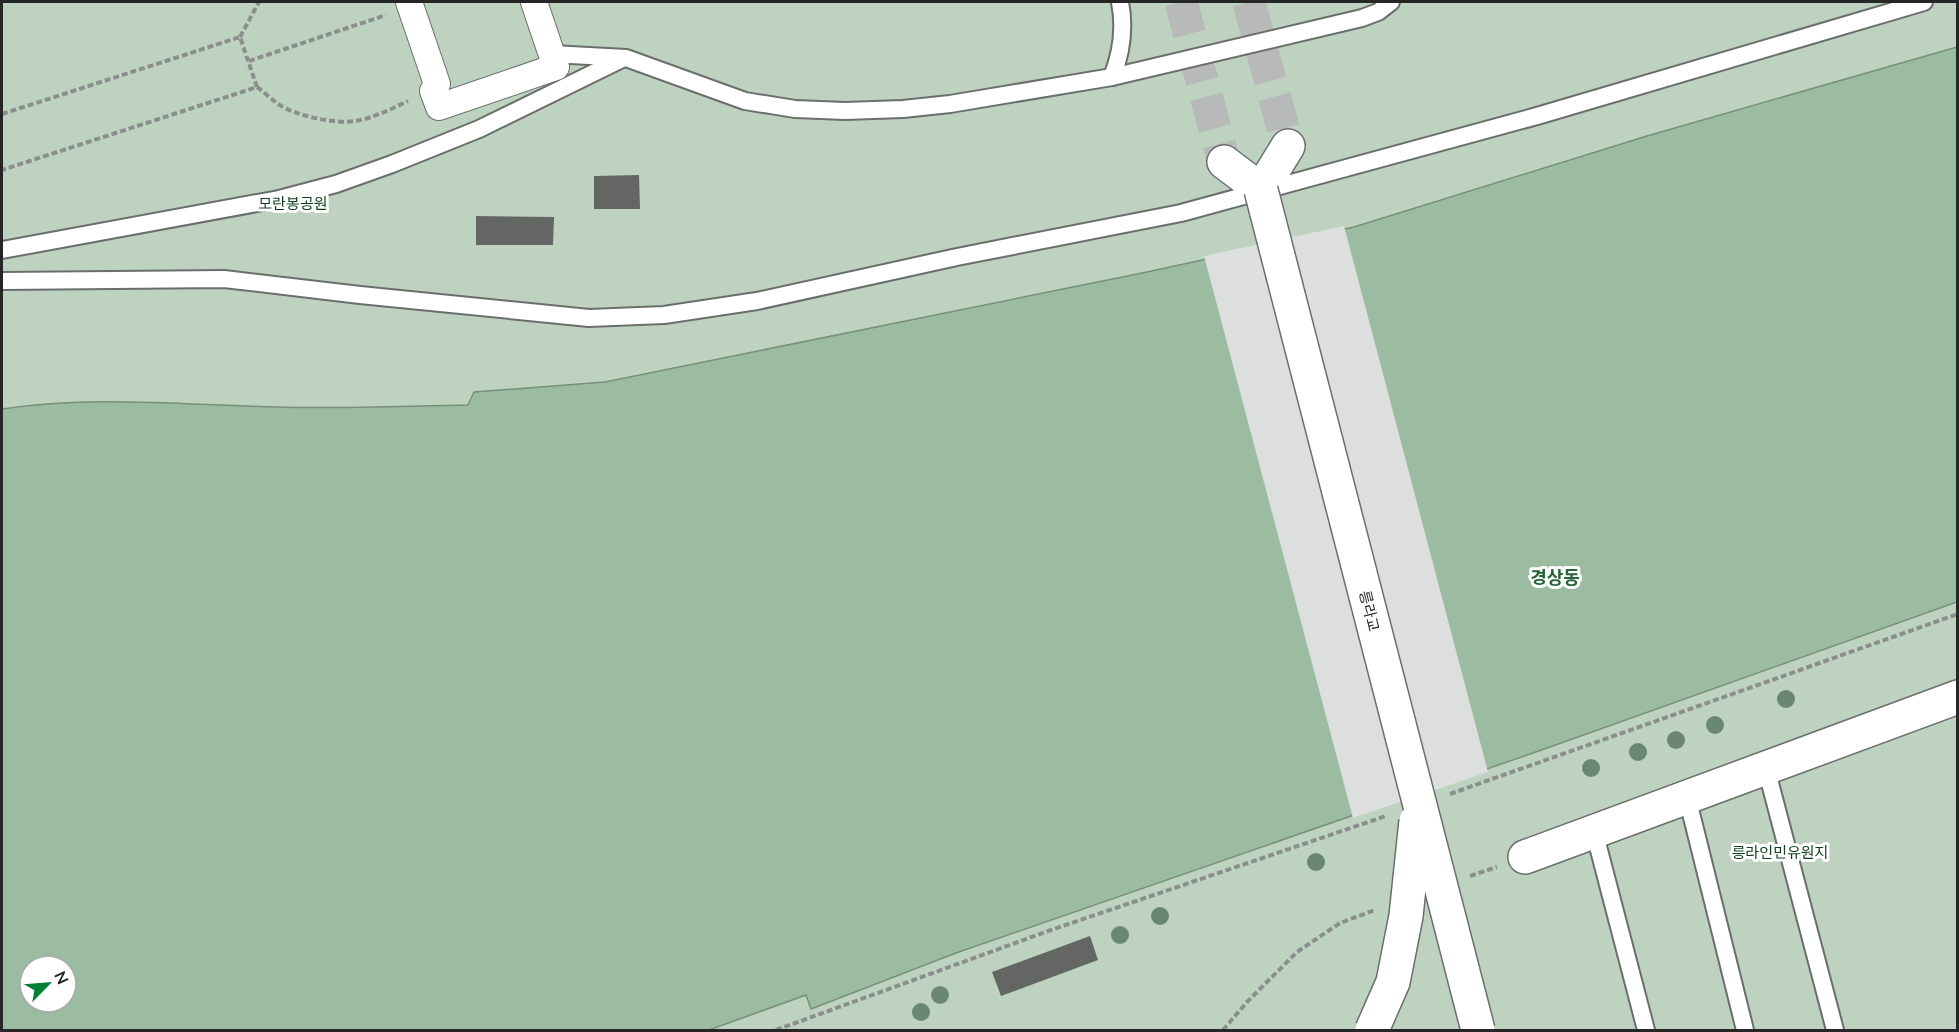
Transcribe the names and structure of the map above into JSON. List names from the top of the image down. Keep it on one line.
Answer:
{"streets":{"main road":["릉라교"]},"districts":["경상동"],"parks":["모란봉공원","릉라인민유원지"],"north":"top right"}
